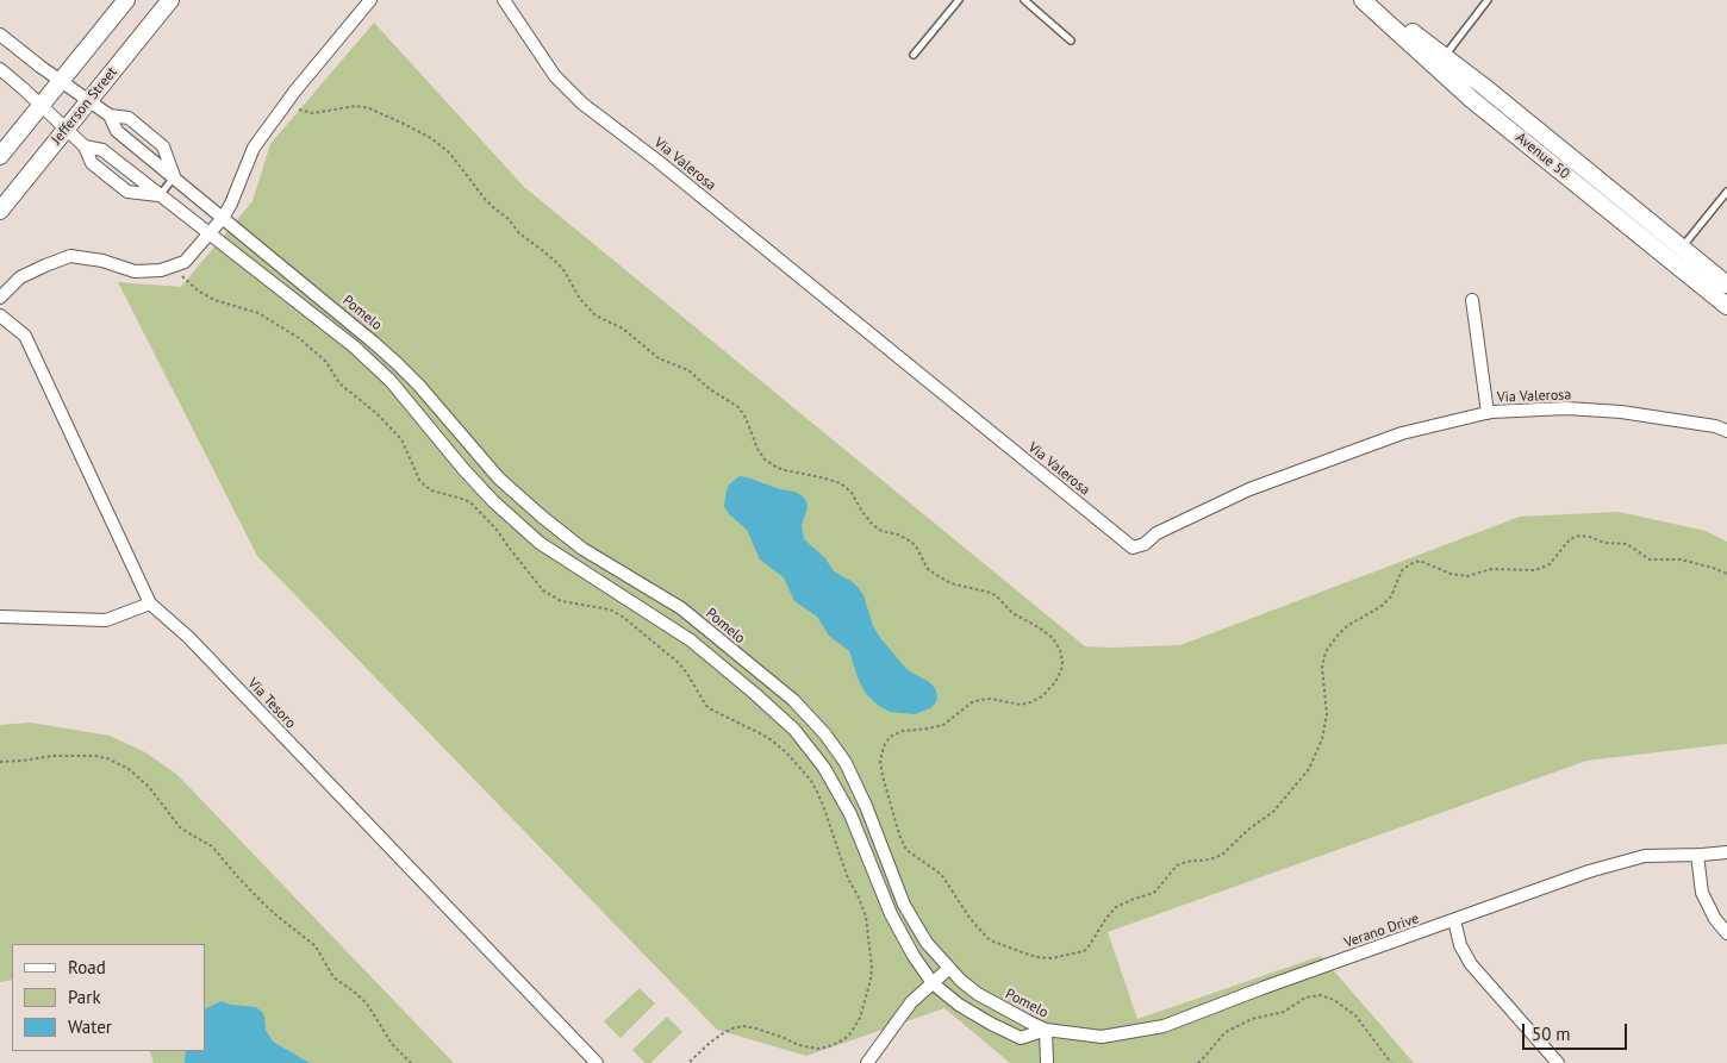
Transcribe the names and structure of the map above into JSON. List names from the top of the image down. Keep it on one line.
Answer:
{"streets":{"main road":["Jefferson Street","Avenue 50"],"street":["Via Valerosa","Pomelo","Via Tesoro","Verano Drive"]},"crossings":[["Jefferson Street","Pomelo"],["Pomelo","Verano Drive"]],"legend":["Road","Park","Water"],"scale_bar":"50 m"}
